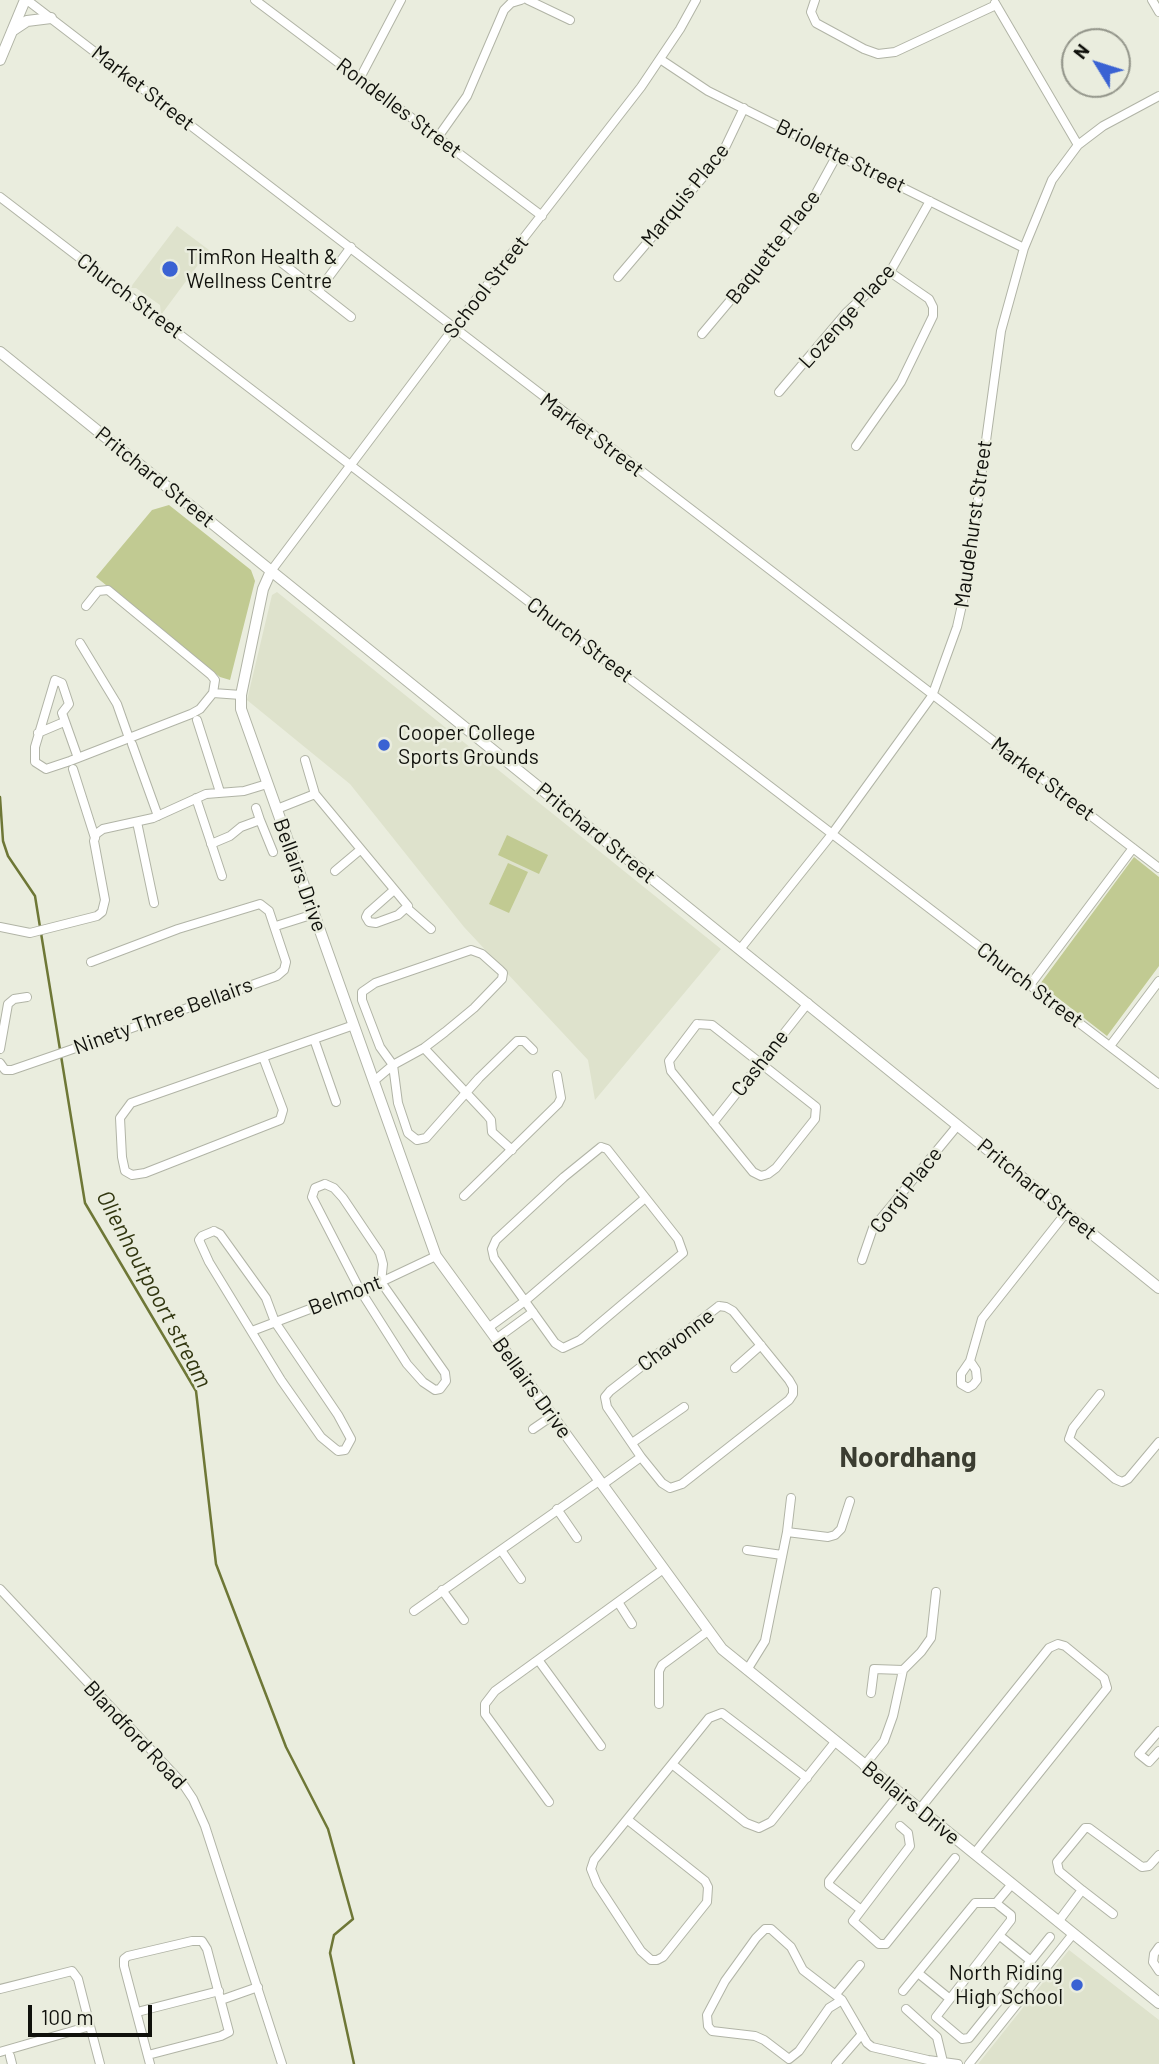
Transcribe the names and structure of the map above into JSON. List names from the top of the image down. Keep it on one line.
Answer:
{"streets":{"street":["Market Street","Rondelles Street","Briolette Street","Marquis Place","Baquette Place","School Street","Church Street","Lozenge Place","Pritchard Street","Maudehurst Street","Bellairs Drive","Ninety Three Bellairs","Cashane","Corgi Place","Belmont","Chavonne","Blandford Road"]},"crossings":[["Market Street","School Street"],["Market Street","Maudehurst Street"],["Rondelles Street","School Street"],["Briolette Street","Marquis Place"],["Briolette Street","Baquette Place"],["Briolette Street","School Street"],["Briolette Street","Lozenge Place"],["Briolette Street","Maudehurst Street"],["School Street","Church Street"],["School Street","Pritchard Street"],["School Street","Bellairs Drive"],["Church Street","Maudehurst Street"],["Pritchard Street","Maudehurst Street"],["Pritchard Street","Bellairs Drive"],["Pritchard Street","Cashane"],["Pritchard Street","Corgi Place"],["Bellairs Drive","Belmont"]],"districts":["Noordhang"],"water":["Olienhoutpoort stream"],"places":["TimRon Health & Wellness Centre","Cooper College Sports Grounds","North Riding High School"],"scale_bar":"100 m","north":"top left"}
